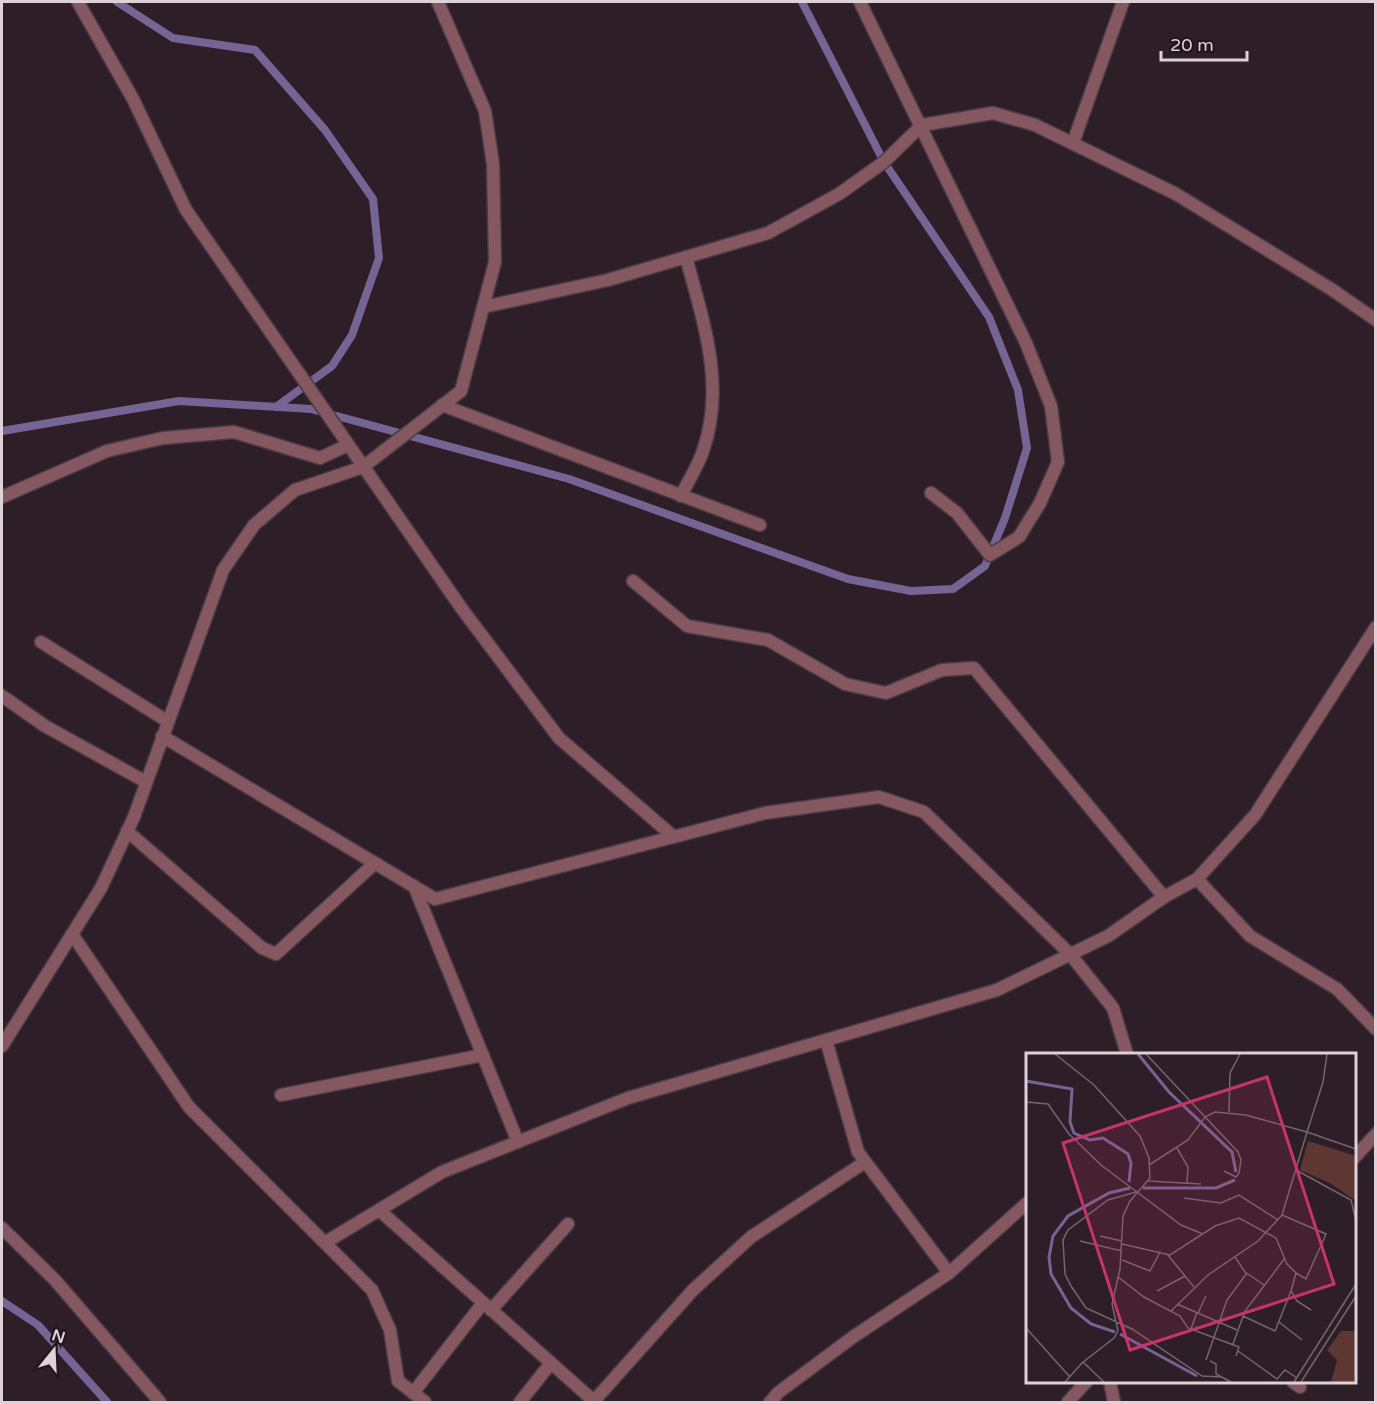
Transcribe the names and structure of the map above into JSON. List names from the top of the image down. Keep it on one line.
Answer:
{"scale_bar":"20 m","north":"top"}
